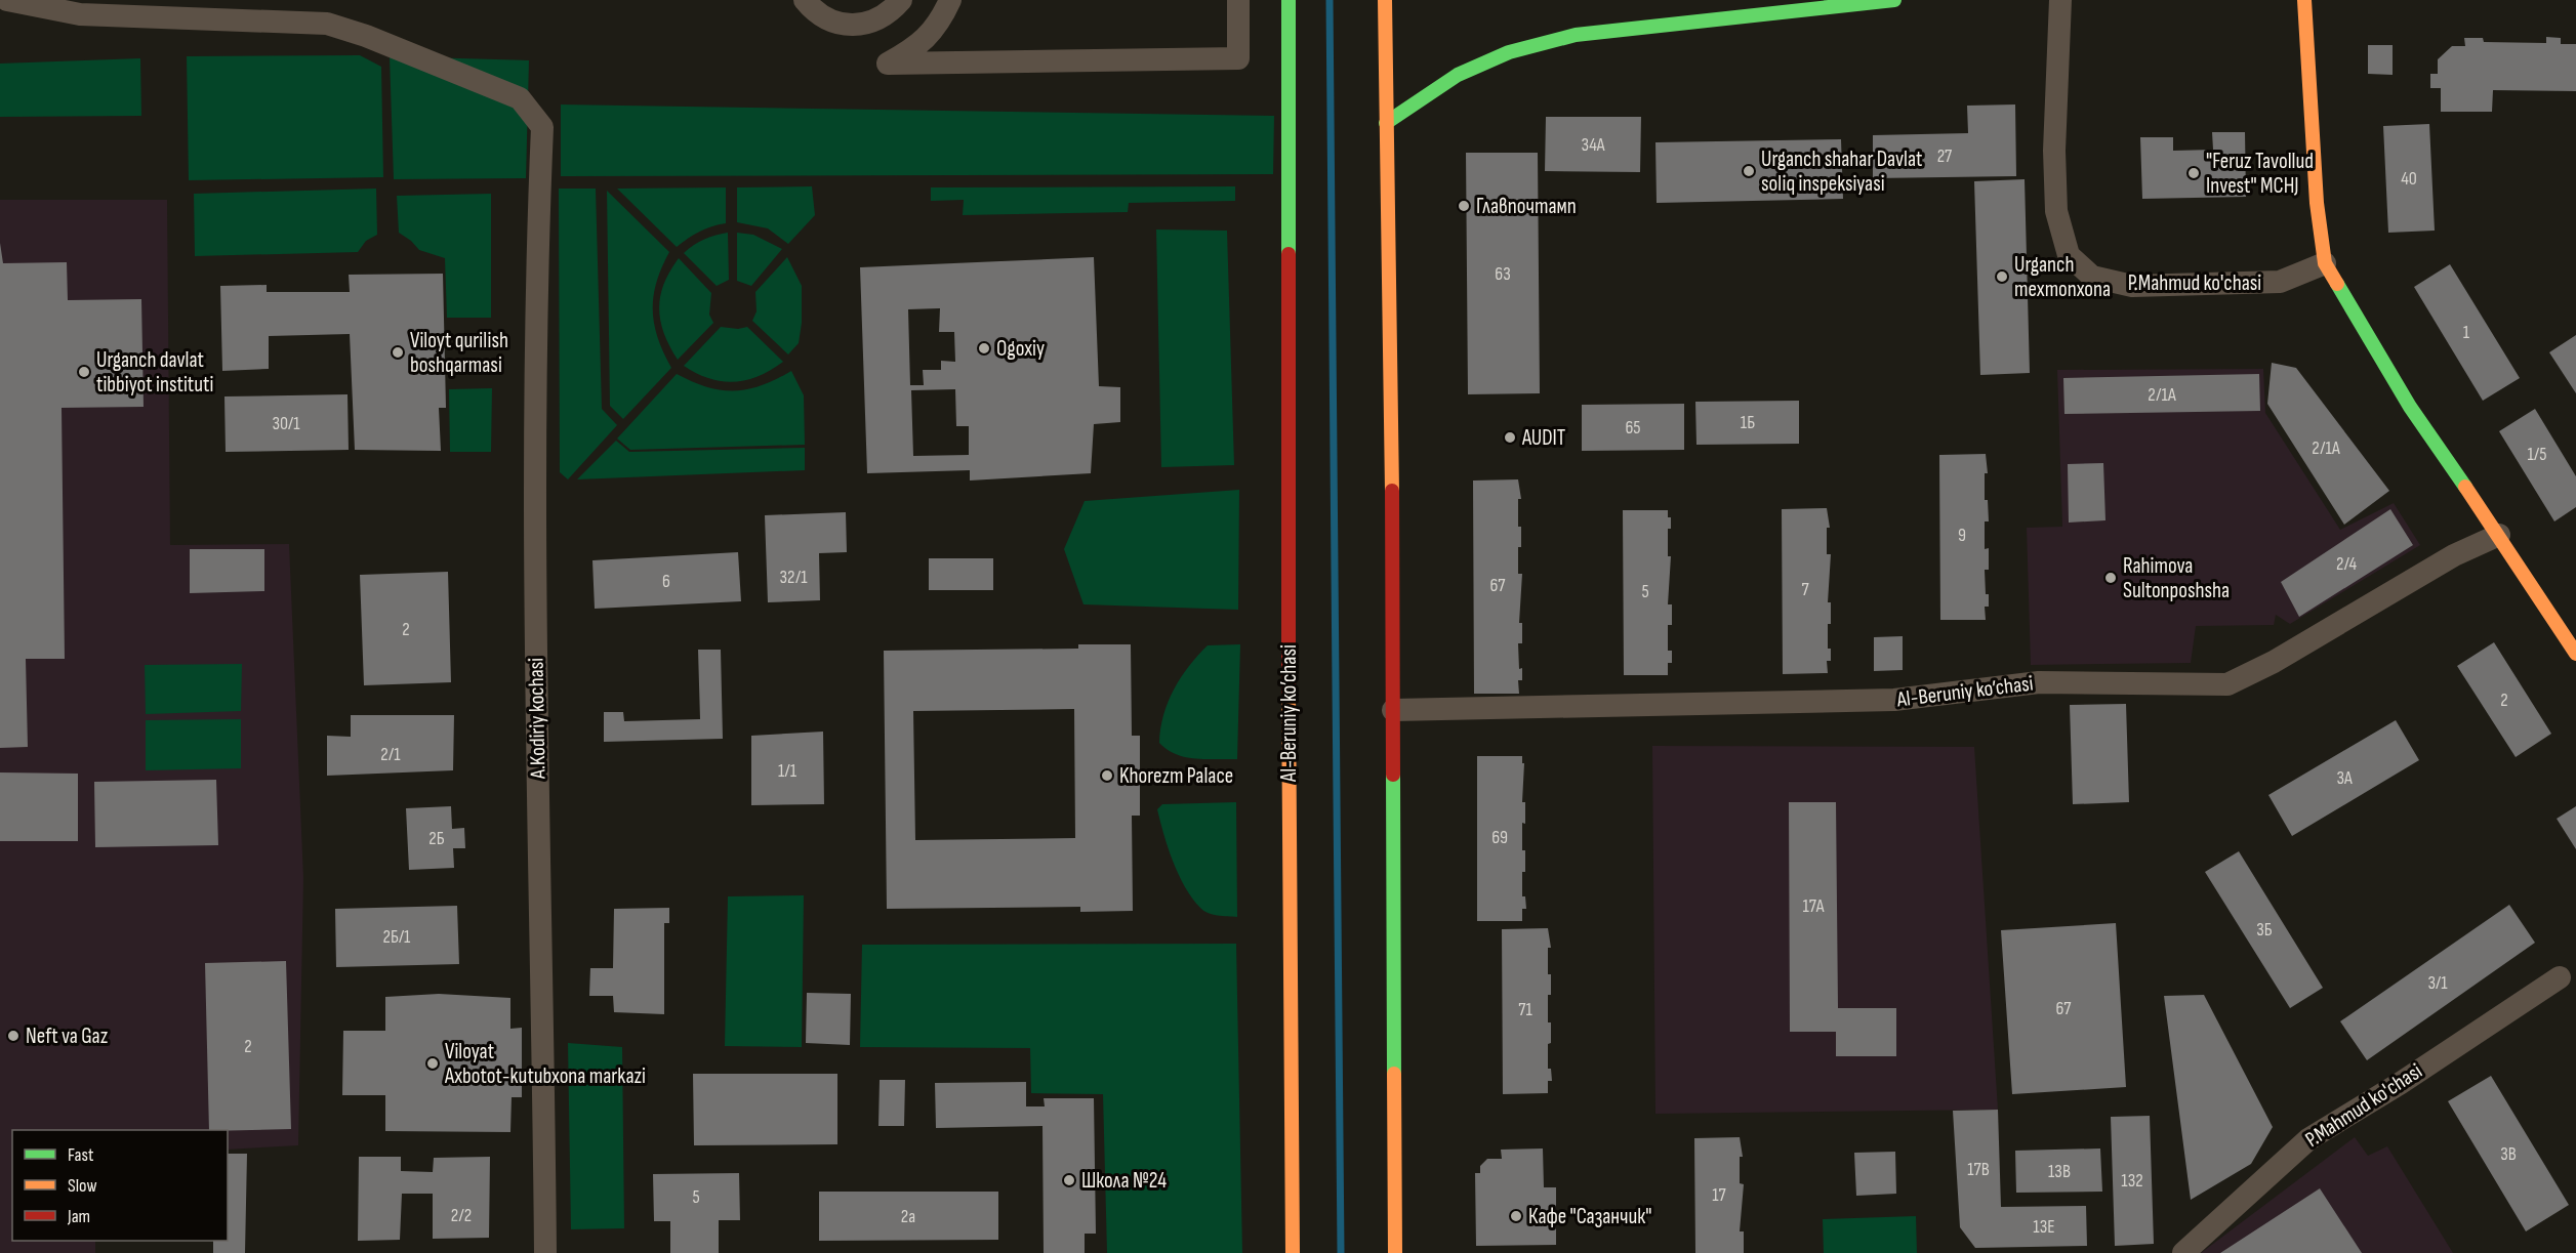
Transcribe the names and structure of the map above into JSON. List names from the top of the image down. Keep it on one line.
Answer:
{"streets":{"main road":["Al-Beruniy ko’chasi"],"street":["P.Mahmud ko'chasi","A.Kodiriy kochasi"]},"places":["Urganch shahar Davlat soliq inspeksiyasi","\"Feruz Tavollud Invest\" MCHJ","Главпочтамп","Urganch mexmonxona","Ogoxiy","Viloyt qurilish boshqarmasi","Urganch davlat tibbiyot instituti","AUDIT","Rahimova Sultonposhsha","Khorezm Palace","Neft va Gaz","Viloyat Axbotot-kutubxona markazi","Школа №24","Кафе \"Сазанчик\""],"house_numbers":["34A","27","40","63","1","2/1A","1Б","30/1","65","2/1A","1/5","9","2/4","32/1","6","67","7","5","2","2","2/1","1/1","3А","69","2Б","17A","3Б","2Б/1","3/1","67","71","2","3В","17В","13В","132","17","5","2/2","2a","13Е"],"legend":["Fast","Slow","Jam"]}
